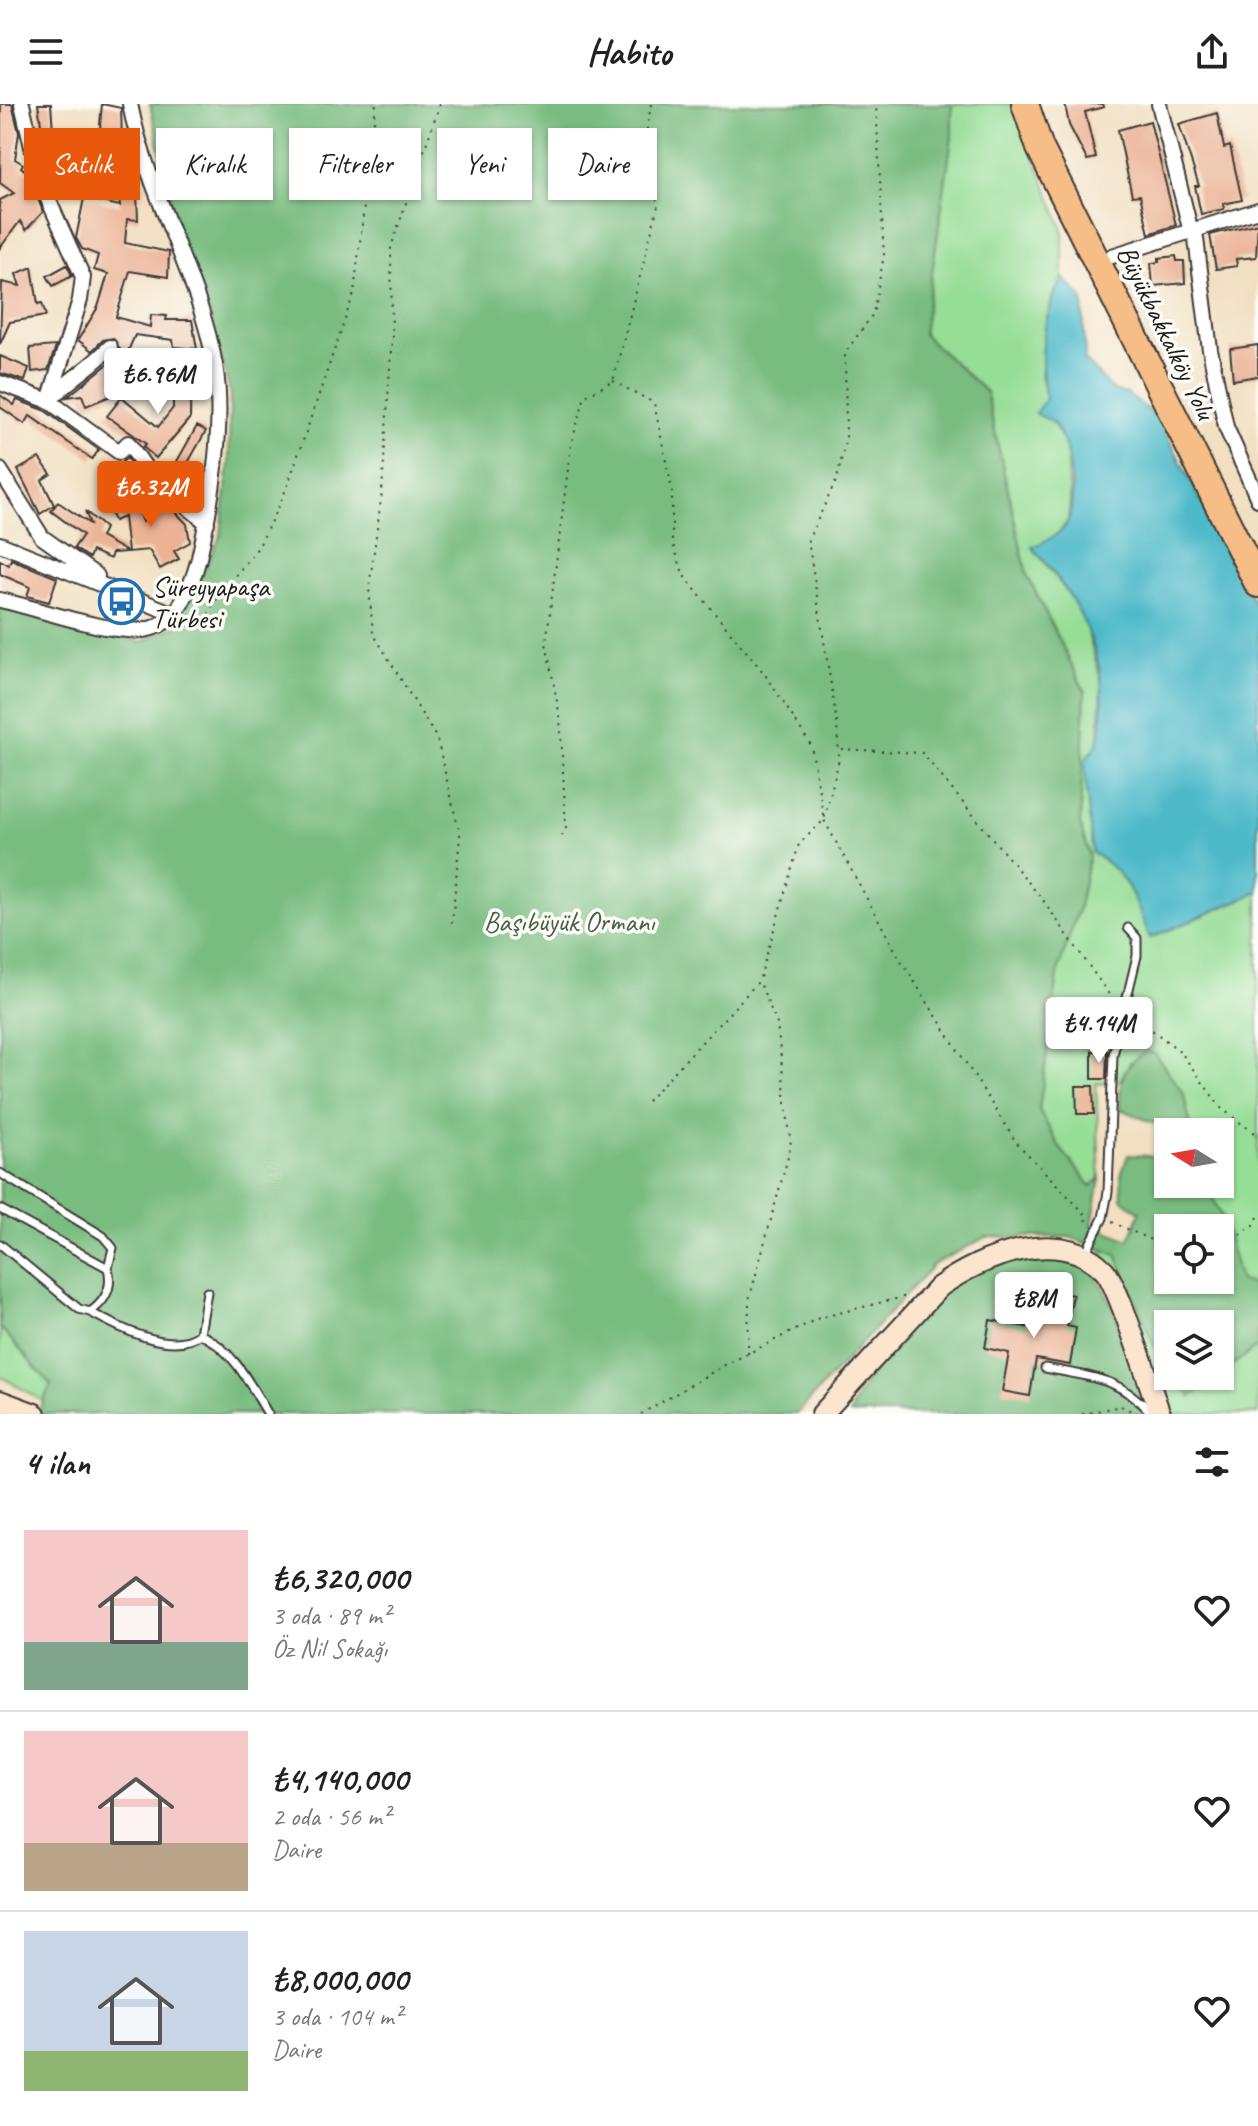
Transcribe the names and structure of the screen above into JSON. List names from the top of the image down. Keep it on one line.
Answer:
{"streets":{"highway":["Büyükbakkalköy Yolu"]},"parks":["Başıbüyük Ormanı"],"places":{"bus stop":["Süreyyapaşa Türbesi"]},"north":"left","page":{"header":"Habito","chip":["Satılık","Kiralık","Filtreler","Yeni","Daire"],"price":["₺6.96M","₺6.32M","₺4.14M","₺8M"],"heading":"4 ilan","list":[{"name":"₺6,320,000","note":"3 oda · 89 m² · Öz Nil Sokağı"},{"name":"₺4,140,000","note":"2 oda · 56 m² · Daire"},{"name":"₺8,000,000","note":"3 oda · 104 m² · Daire"}]}}
